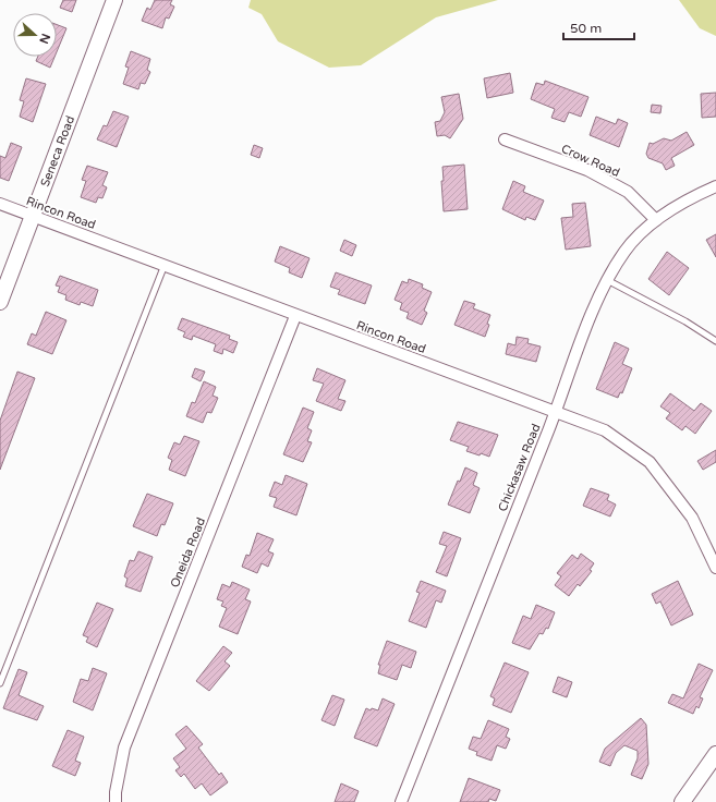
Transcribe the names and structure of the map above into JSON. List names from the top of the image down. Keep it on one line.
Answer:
{"streets":{"street":["Seneca Road","Crow Road","Rincon Road","Chickasaw Road","Oneida Road"]},"crossings":[["Seneca Road","Rincon Road"],["Crow Road","Chickasaw Road"],["Rincon Road","Chickasaw Road"],["Rincon Road","Oneida Road"]],"scale_bar":"50 m","north":"right"}
